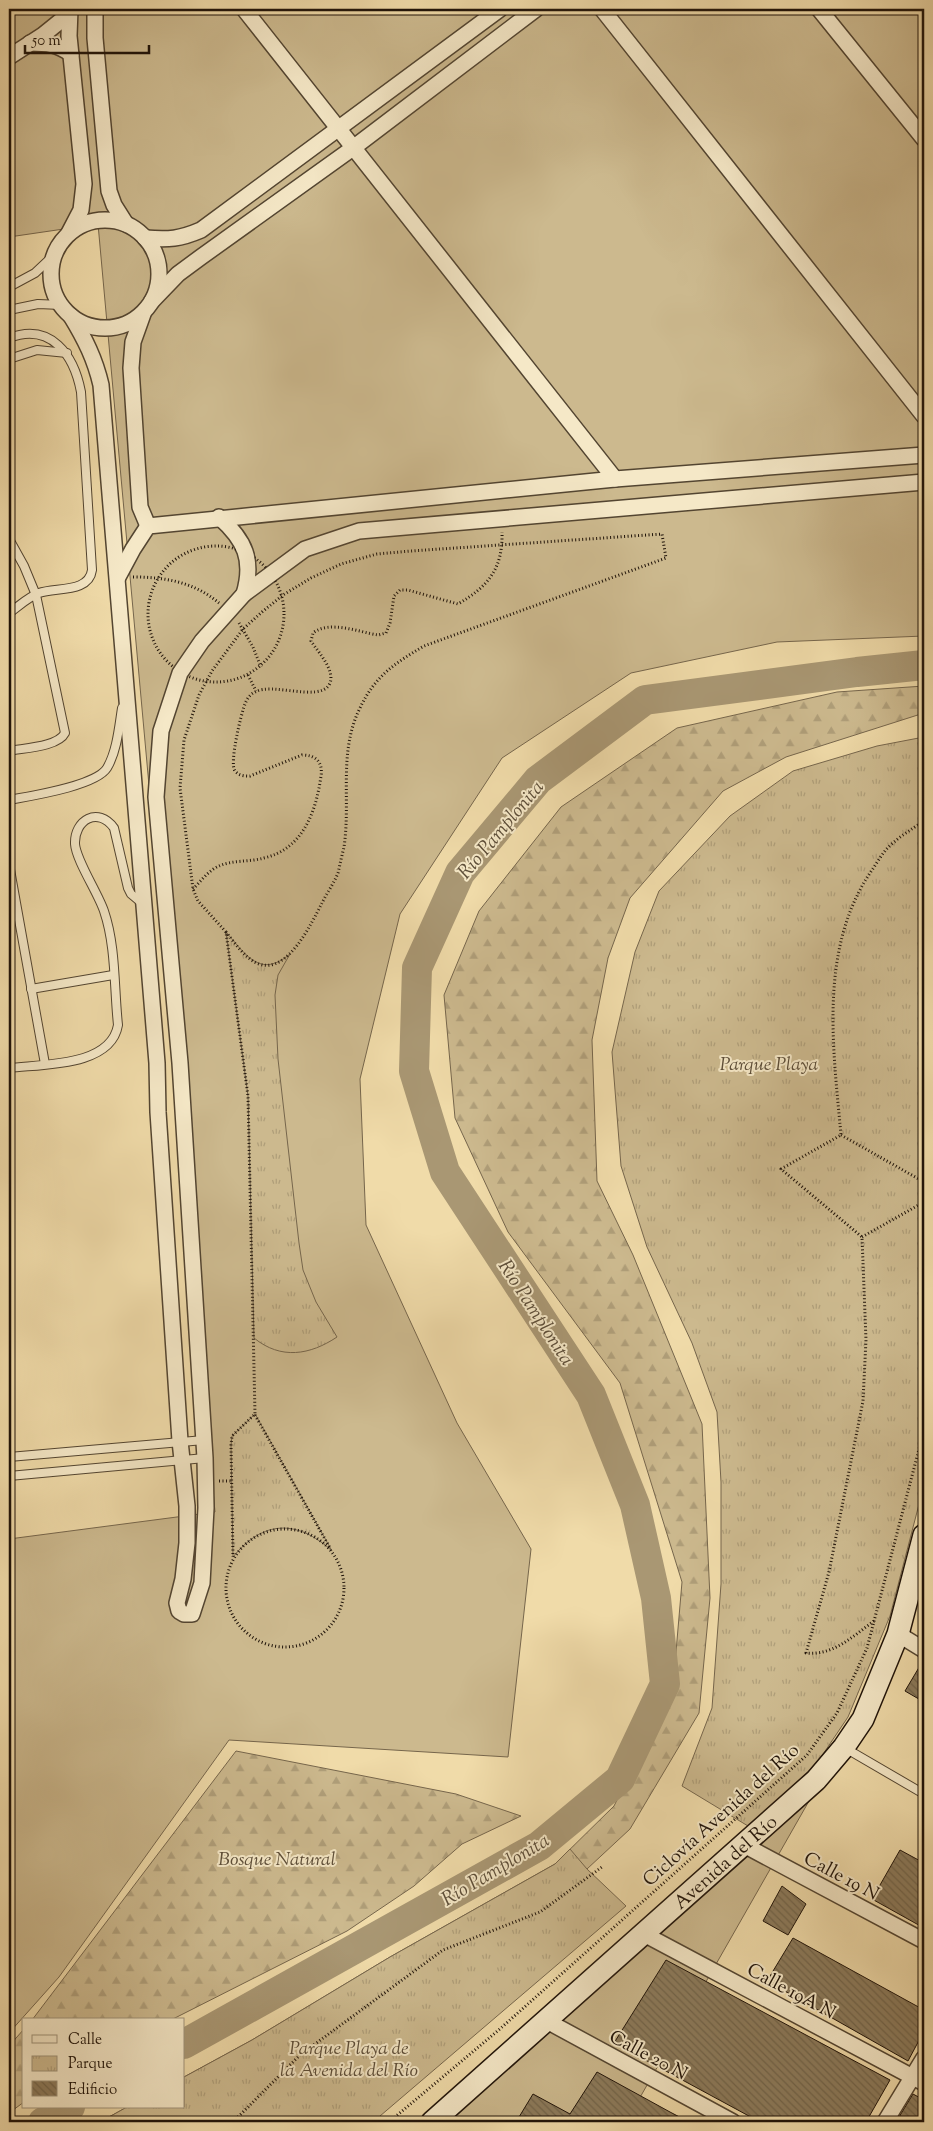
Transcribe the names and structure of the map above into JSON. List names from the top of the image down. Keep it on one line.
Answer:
{"streets":{"main road":["Avenida del Río"],"street":["Calle 19 N","Calle 19A N","Calle 20 N"],"path":["Ciclovía Avenida del Río"]},"crossings":[["Avenida del Río","Calle 19 N"],["Avenida del Río","Calle 19A N"],["Avenida del Río","Calle 20 N"]],"water":["Río Pamplonita"],"parks":["Parque Playa","Bosque Natural","Parque Playa de la Avenida del Río"],"legend":["Calle","Parque","Edificio"],"scale_bar":"50 m"}
